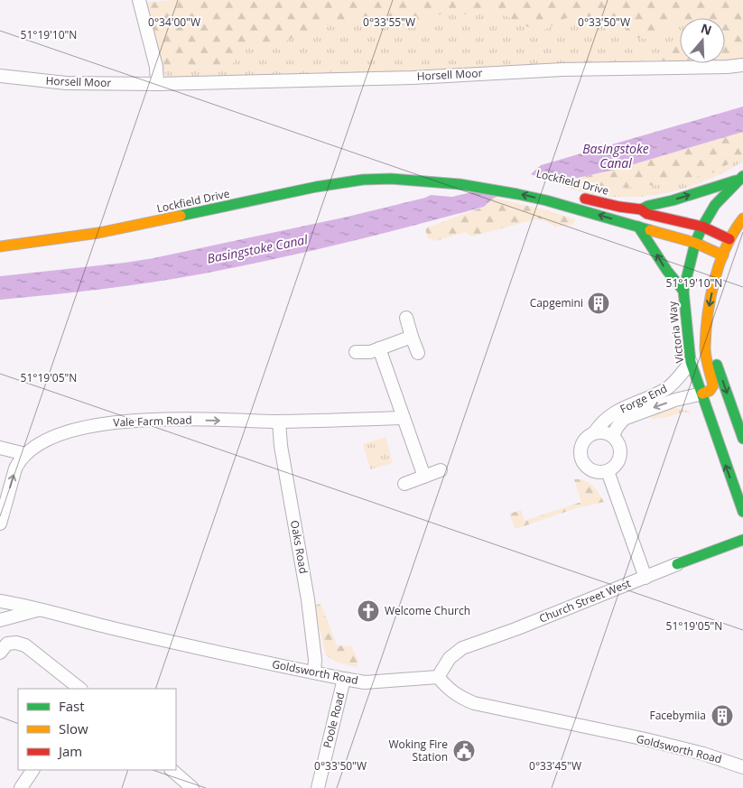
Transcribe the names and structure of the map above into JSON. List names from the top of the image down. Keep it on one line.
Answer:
{"streets":{"main road":["Lockfield Drive","Victoria Way","Church Street West"],"street":["Horsell Moor","Forge End","Vale Farm Road","Oaks Road","Goldsworth Road","Poole Road"]},"crossings":[["Lockfield Drive","Victoria Way"],["Victoria Way","Forge End"],["Vale Farm Road","Oaks Road"],["Oaks Road","Goldsworth Road"],["Church Street West","Goldsworth Road"],["Goldsworth Road","Poole Road"]],"one_way":["Vale Farm Road"],"water":["Basingstoke Canal"],"places":{"building":["Capgemini","Facebymiia"],"church":["Welcome Church"],"public building":["Woking Fire Station"]},"legend":["Fast","Slow","Jam"],"north":"top","coordinates":["0°34'00\"W","0°33'55\"W","0°33'50\"W","51°19'10\"N","51°19'05\"N","0°33'45\"W"]}
